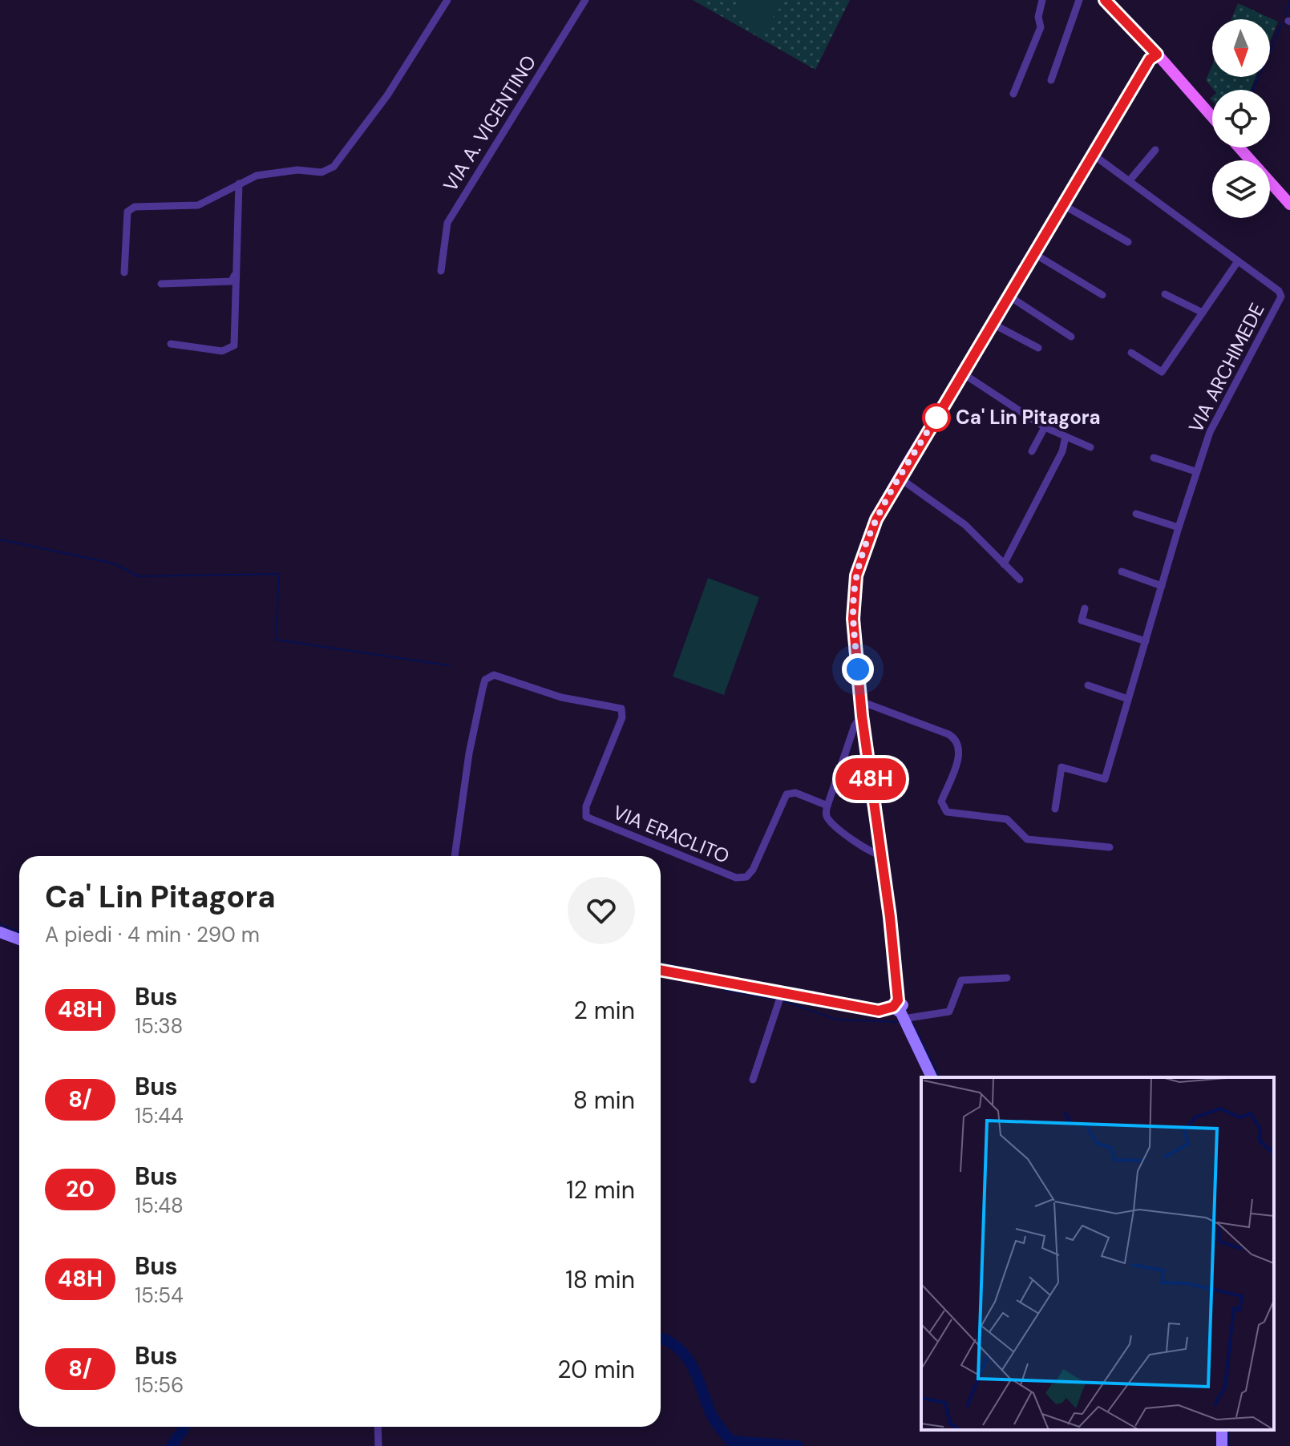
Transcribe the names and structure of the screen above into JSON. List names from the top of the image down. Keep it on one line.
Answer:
{"streets":{"street":["VIA A. VICENTINO","VIA ARCHIMEDE","VIA ERACLITO"]},"places":["Ca' Lin Pitagora"],"lines":["bus line 48H"],"north":"bottom","page":{"on_map":"48H","heading":["Ca' Lin Pitagora","A piedi · 4 min · 290 m"],"list":[{"mark":"48H","name":"Bus","note":"15:38","value":"2 min"},{"mark":"8/","name":"Bus","note":"15:44","value":"8 min"},{"mark":"20","name":"Bus","note":"15:48","value":"12 min"},{"mark":"48H","name":"Bus","note":"15:54","value":"18 min"},{"mark":"8/","name":"Bus","note":"15:56","value":"20 min"}]}}
